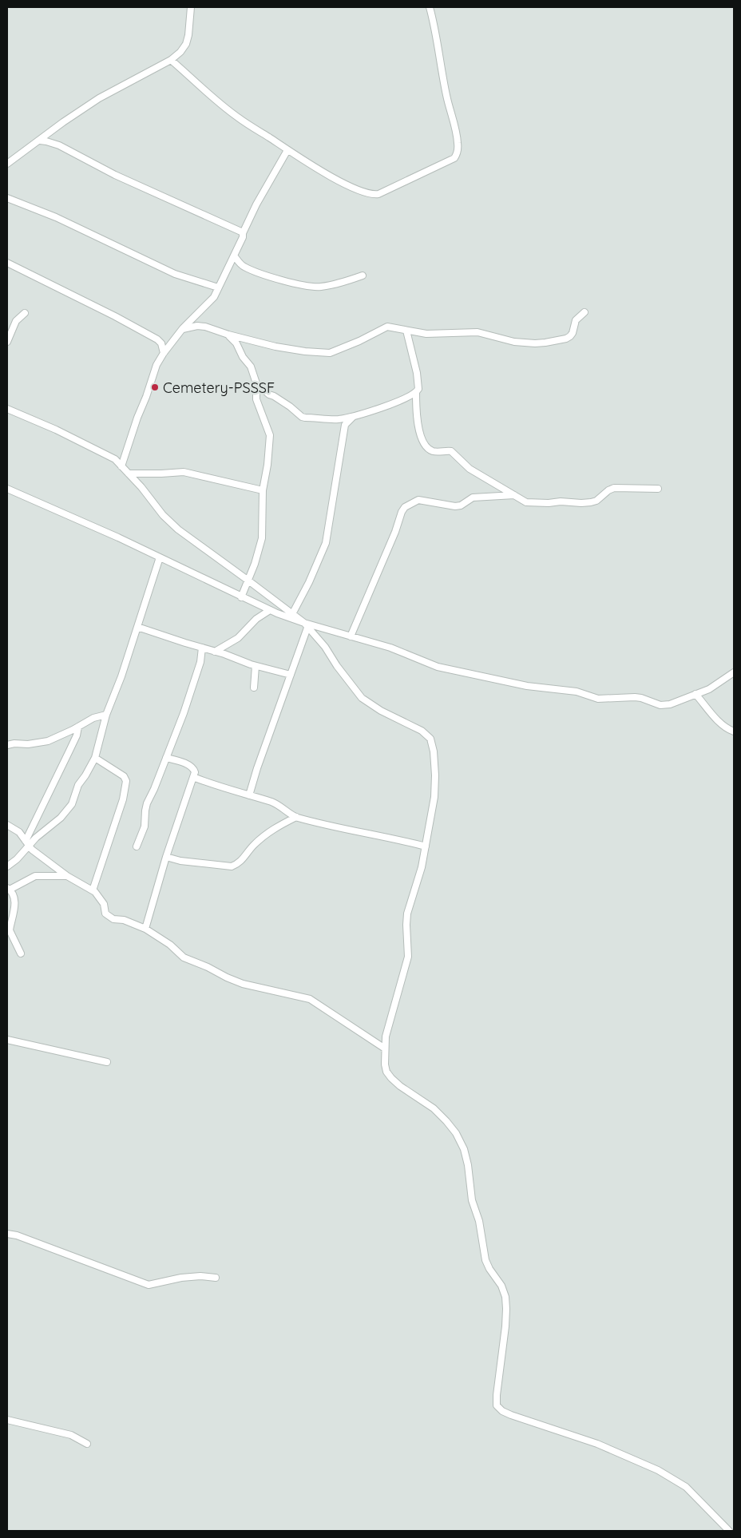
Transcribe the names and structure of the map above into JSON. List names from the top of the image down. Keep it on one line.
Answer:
{"places":["Cemetery-PSSSF"]}
